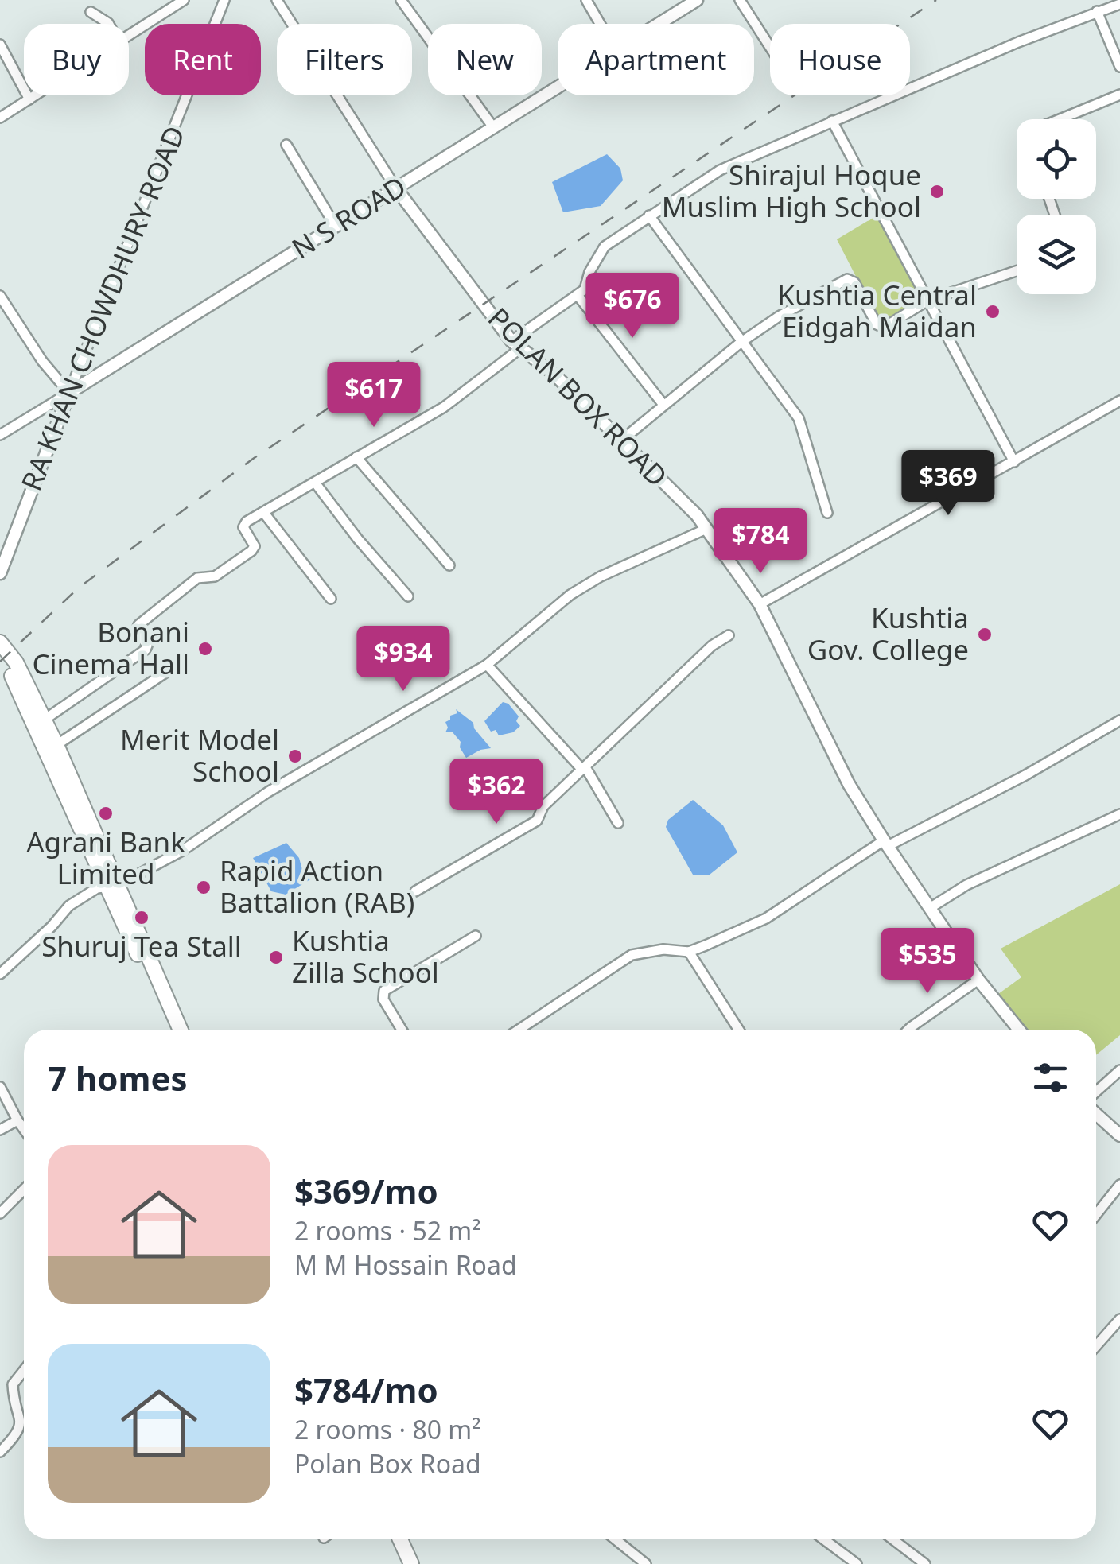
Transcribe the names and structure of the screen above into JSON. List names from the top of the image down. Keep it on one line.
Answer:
{"streets":{"main road":["N S ROAD","RA KHAN CHOWDHURY ROAD","POLAN BOX ROAD"]},"crossings":[["N S ROAD","RA KHAN CHOWDHURY ROAD"],["N S ROAD","POLAN BOX ROAD"]],"places":["Shirajul Hoque Muslim High School","Kushtia Central Eidgah Maidan","Kushtia Gov. College","Bonani Cinema Hall","Merit Model School","Agrani Bank Limited","Rapid Action Battalion (RAB)","Shuruj Tea Stall","Kushtia Zilla School"],"page":{"chip":["Buy","Rent","Filters","New","Apartment","House"],"price":["$676","$617","$369","$784","$934","$362","$535"],"heading":"7 homes","list":[{"name":"$369/mo","note":"2 rooms · 52 m² · M M Hossain Road"},{"name":"$784/mo","note":"2 rooms · 80 m² · Polan Box Road"}]}}
